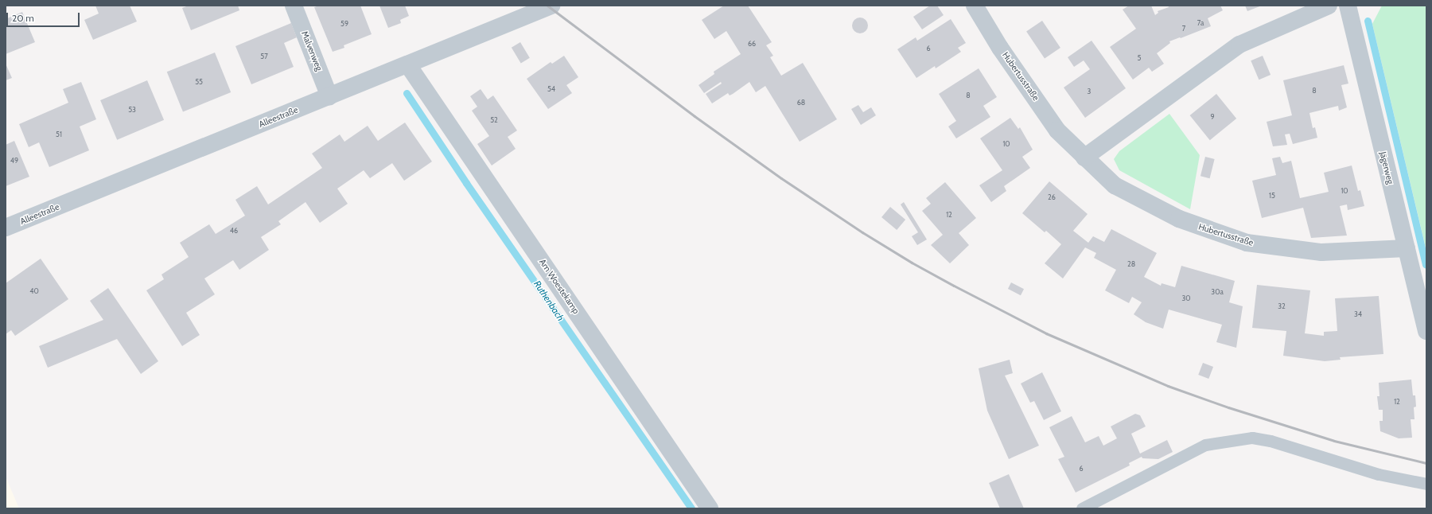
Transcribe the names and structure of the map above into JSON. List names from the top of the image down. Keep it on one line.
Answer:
{"streets":{"street":["Malvenweg","Hubertusstraße","Alleestraße","Jägerweg","Am Woestekamp"]},"crossings":[["Malvenweg","Alleestraße"],["Hubertusstraße","Jägerweg"],["Alleestraße","Am Woestekamp"]],"water":["Ruthenbach"],"house_numbers":["7a","59","7","66","6","57","5","55","54","8","3","8","68","53","9","52","51","10","49","10","15","26","12","46","28","40","30a","30","32","34","12","6"],"scale_bar":"20 m"}
